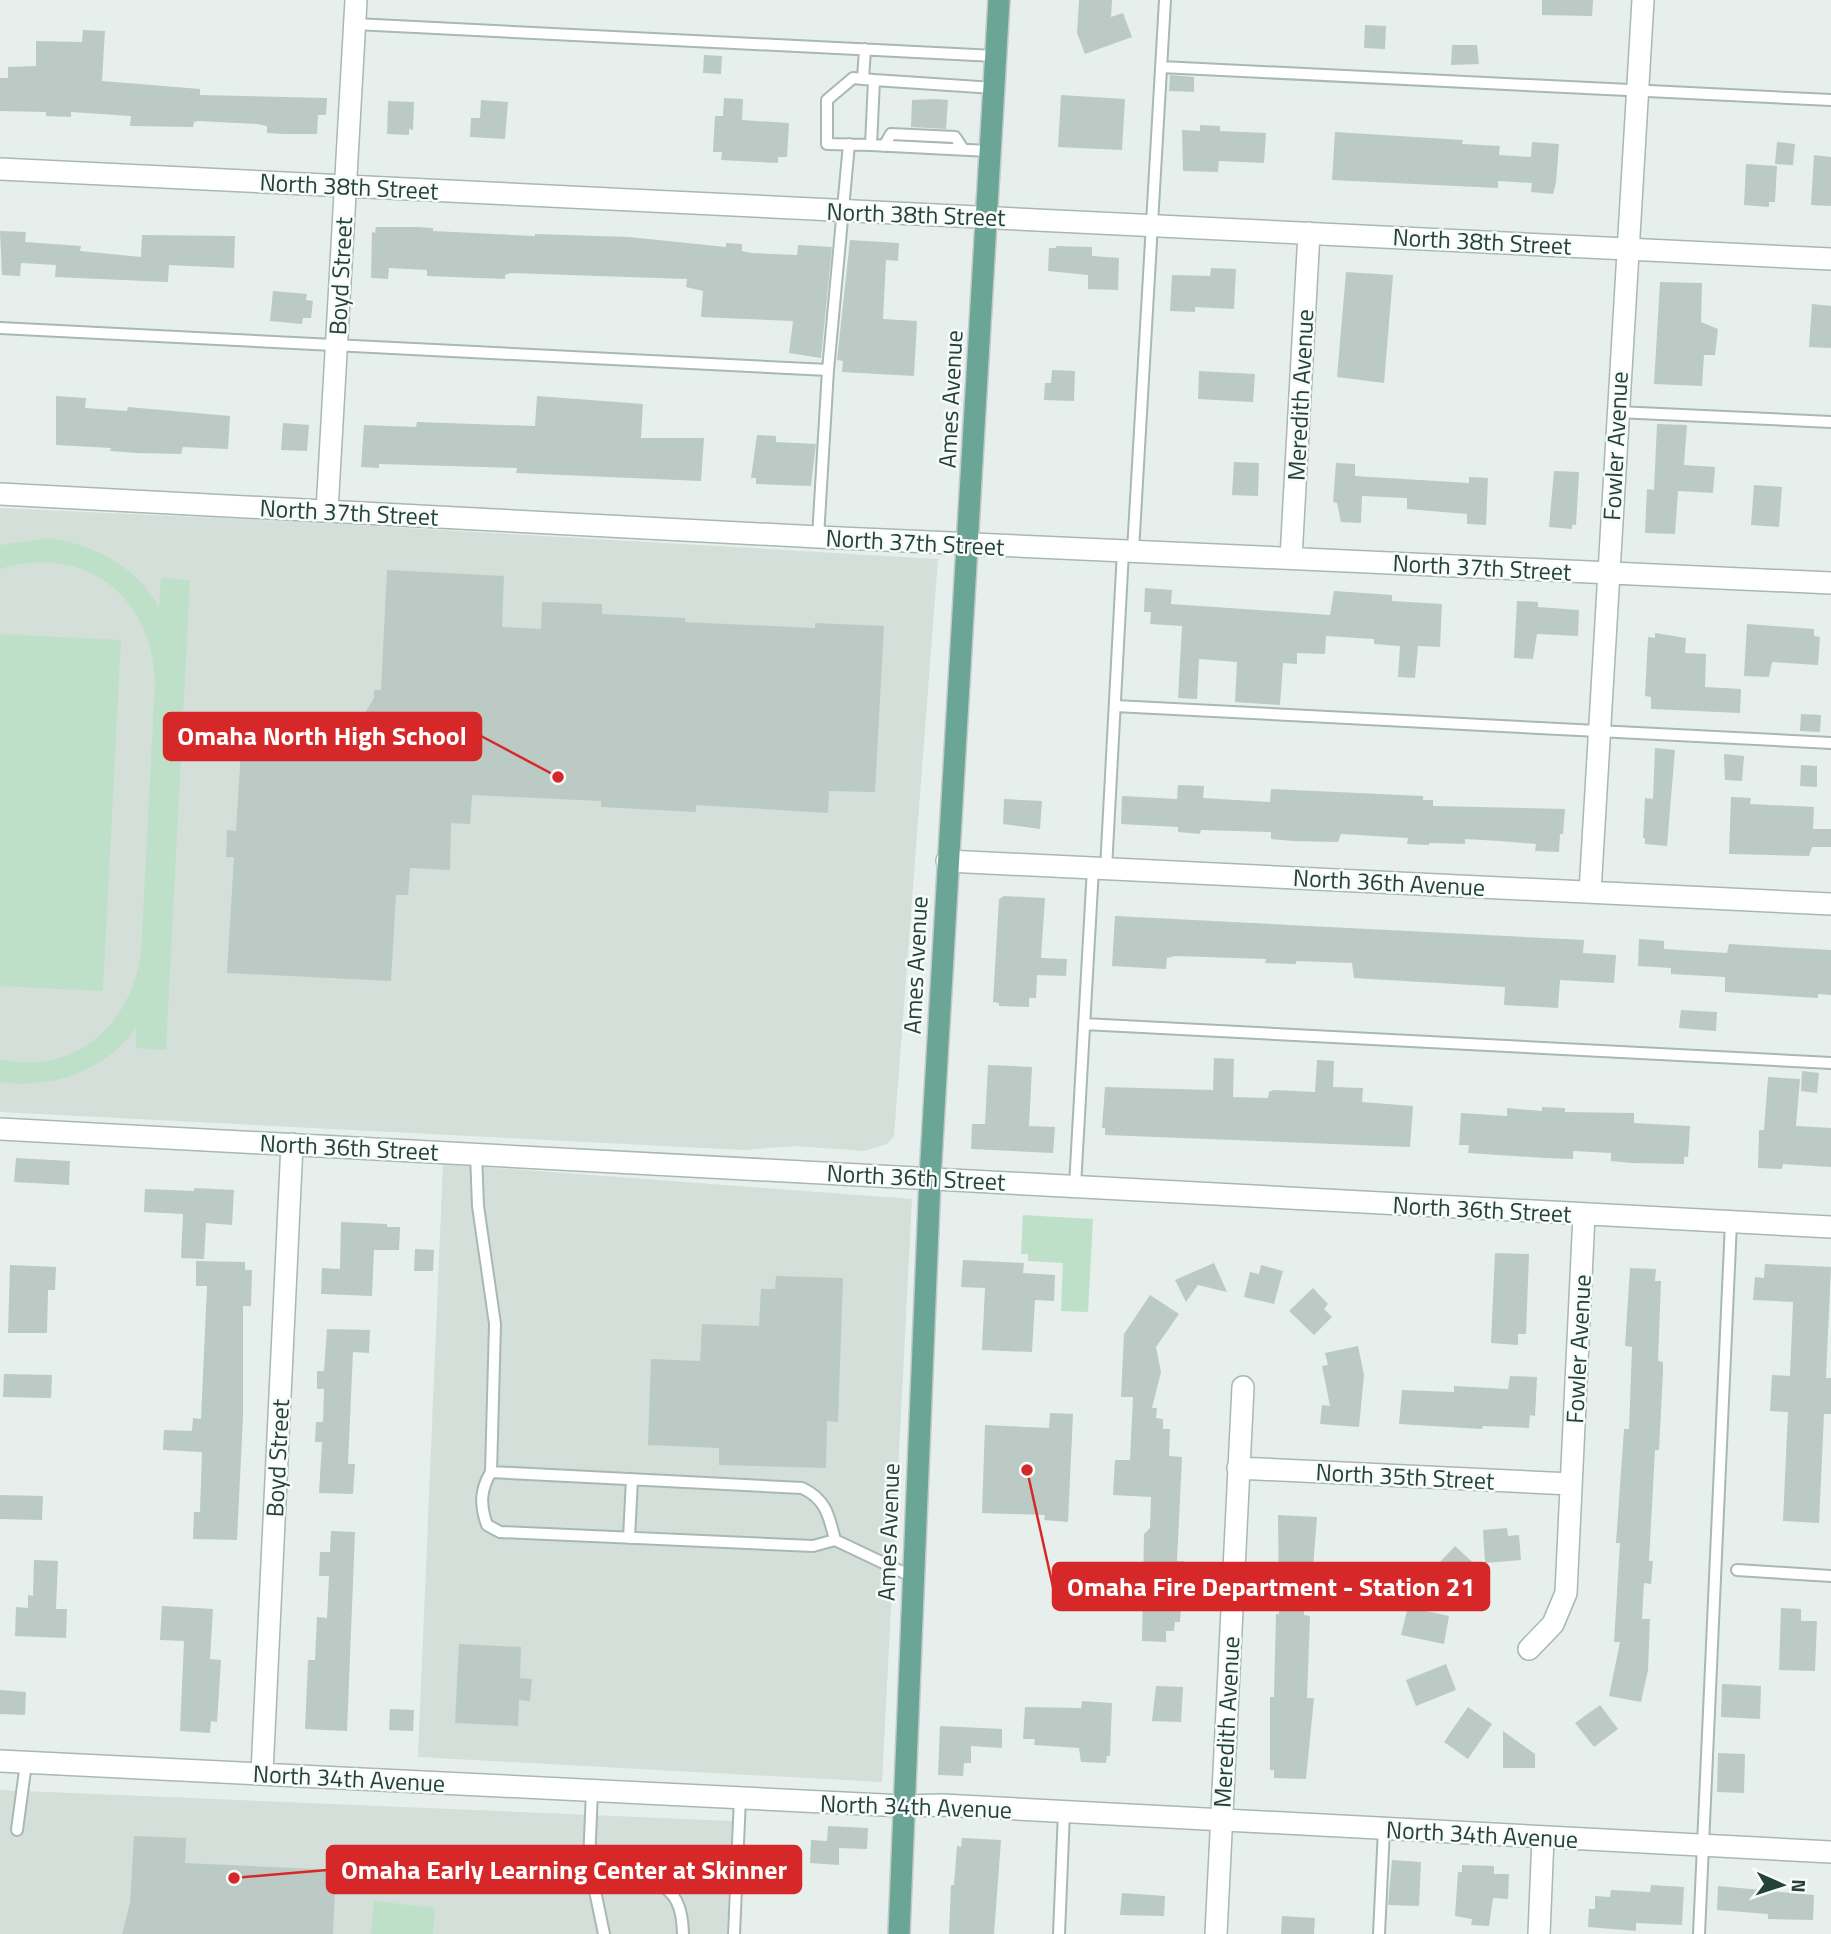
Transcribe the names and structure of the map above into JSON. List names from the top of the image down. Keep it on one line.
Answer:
{"streets":{"main road":["Ames Avenue"],"street":["North 38th Street","Boyd Street","Meredith Avenue","Fowler Avenue","North 37th Street","North 36th Avenue","North 36th Street","North 35th Street","North 34th Avenue"]},"crossings":[["North 38th Street","Boyd Street"],["North 38th Street","Meredith Avenue"],["North 38th Street","Ames Avenue"],["North 38th Street","Fowler Avenue"],["Boyd Street","North 37th Street"],["Boyd Street","North 36th Street"],["Boyd Street","North 34th Avenue"],["Meredith Avenue","North 37th Street"],["Meredith Avenue","North 35th Street"],["Meredith Avenue","North 34th Avenue"],["Ames Avenue","North 37th Street"],["Ames Avenue","North 36th Avenue"],["Ames Avenue","North 36th Street"],["Ames Avenue","North 34th Avenue"],["Fowler Avenue","North 37th Street"],["Fowler Avenue","North 36th Avenue"],["Fowler Avenue","North 36th Street"],["Fowler Avenue","North 35th Street"]],"places":["Omaha North High School","Omaha Fire Department - Station 21","Omaha Early Learning Center at Skinner"],"north":"right"}
